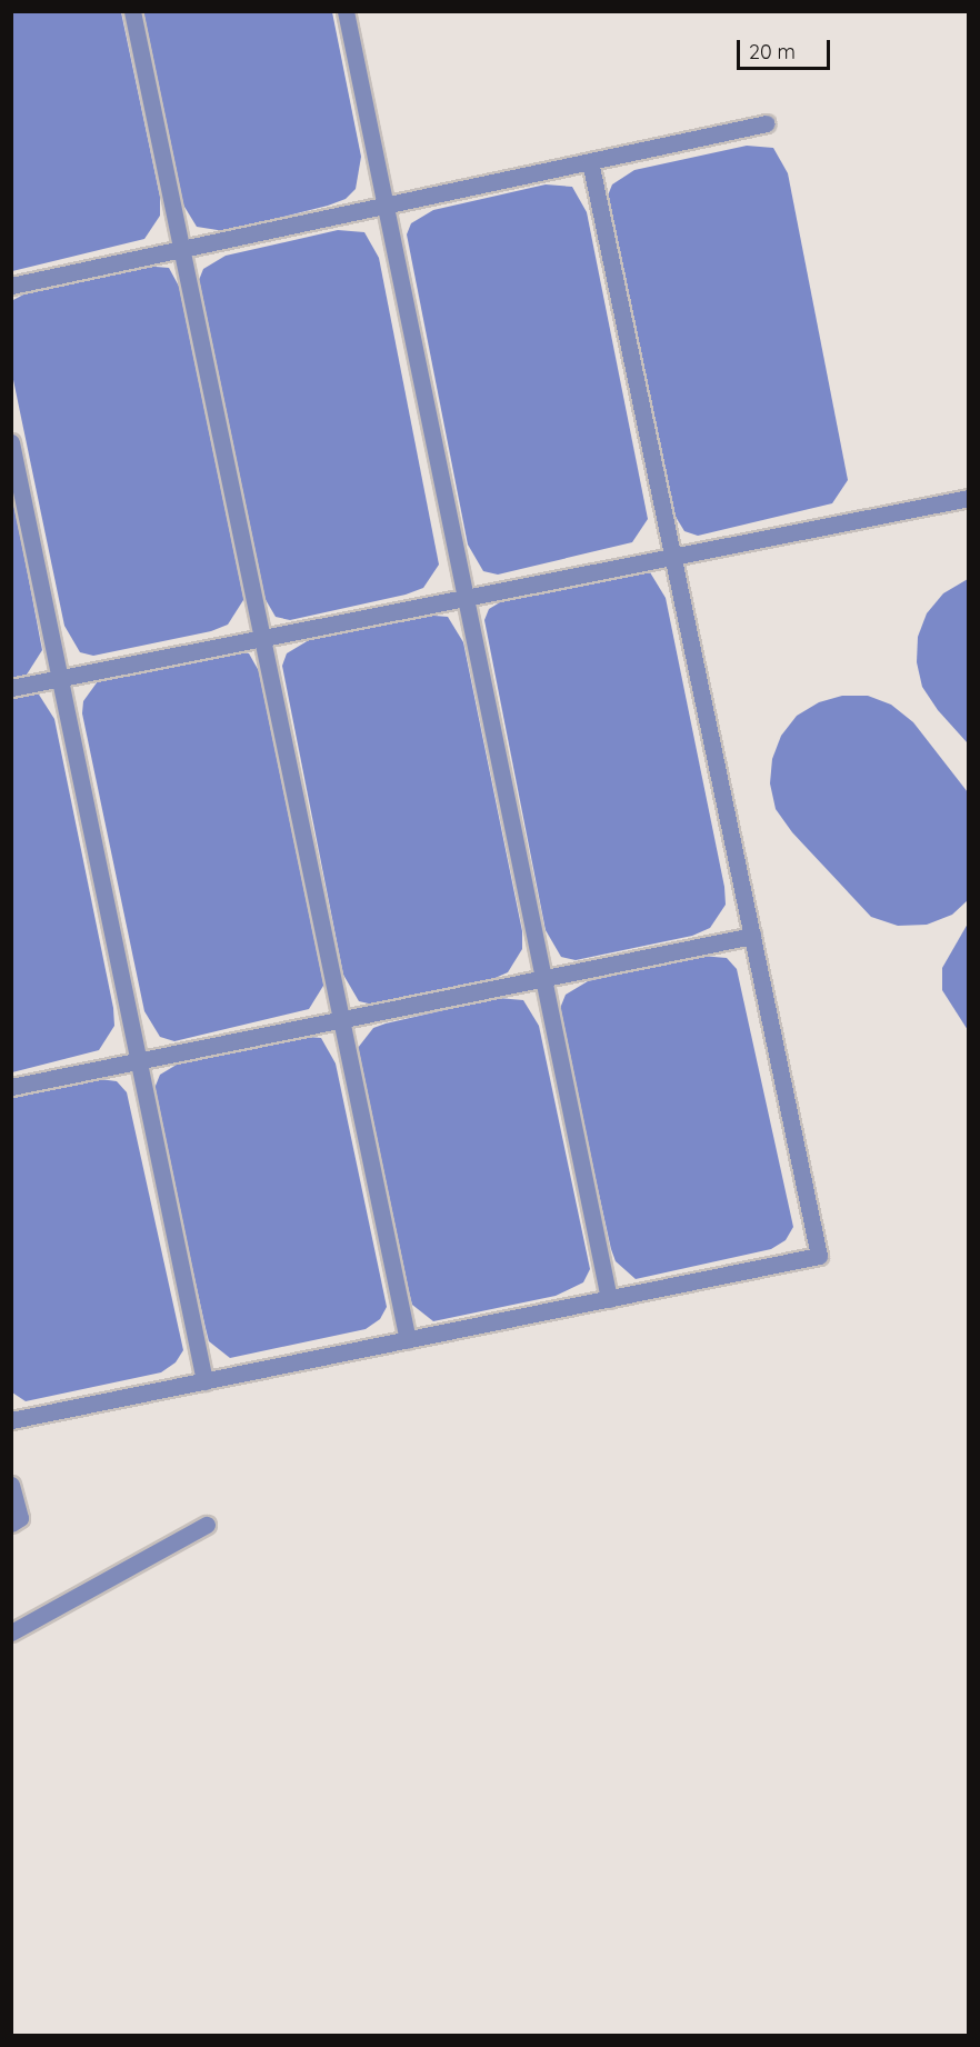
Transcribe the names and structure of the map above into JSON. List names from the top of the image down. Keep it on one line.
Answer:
{"scale_bar":"20 m"}
